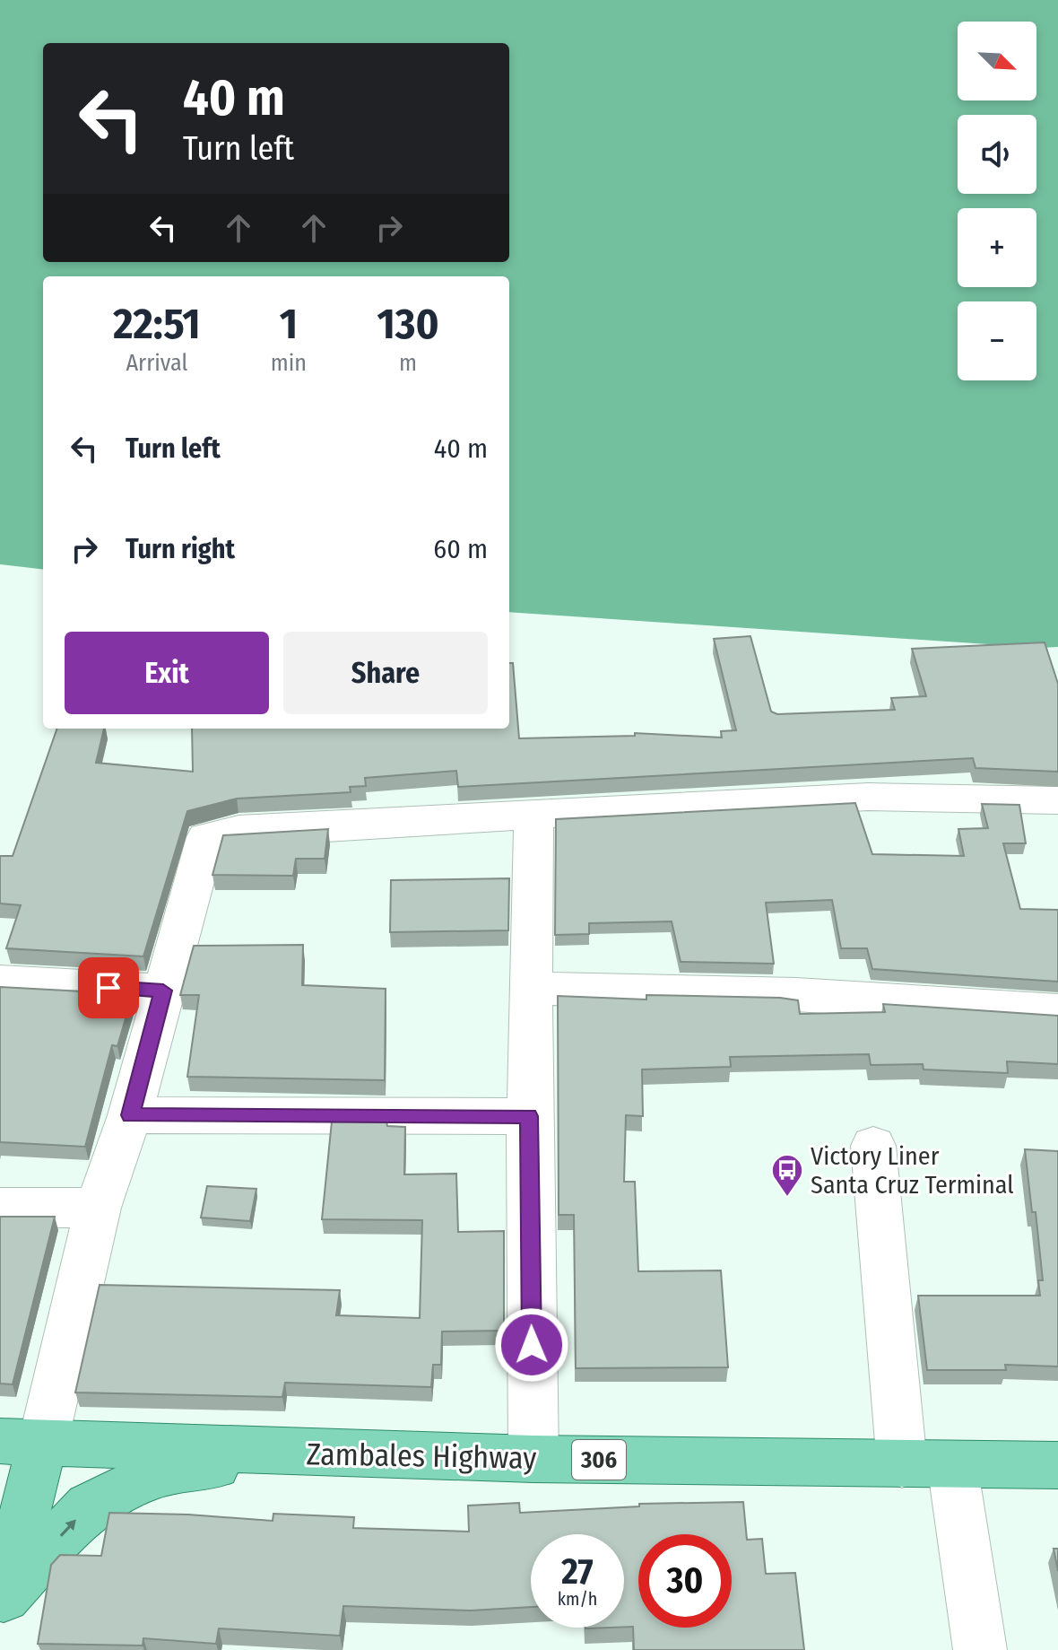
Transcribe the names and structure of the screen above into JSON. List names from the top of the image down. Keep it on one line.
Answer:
{"streets":{"main road":["Zambales Highway","306"]},"crossings":[["Zambales Highway","306"]],"places":{"bus stop":["Victory Liner Santa Cruz Terminal"]},"north":"bottom right","page":{"map_buttons":["+","−"],"turn":["40 m","Turn left"],"eta":["22:51","Arrival","1","min","130","m"],"list":[{"name":"Turn left","value":"40 m"},{"name":"Turn right","value":"60 m"}],"buttons":["Exit","Share"],"speed":"27 km/h","limit":"30"}}
